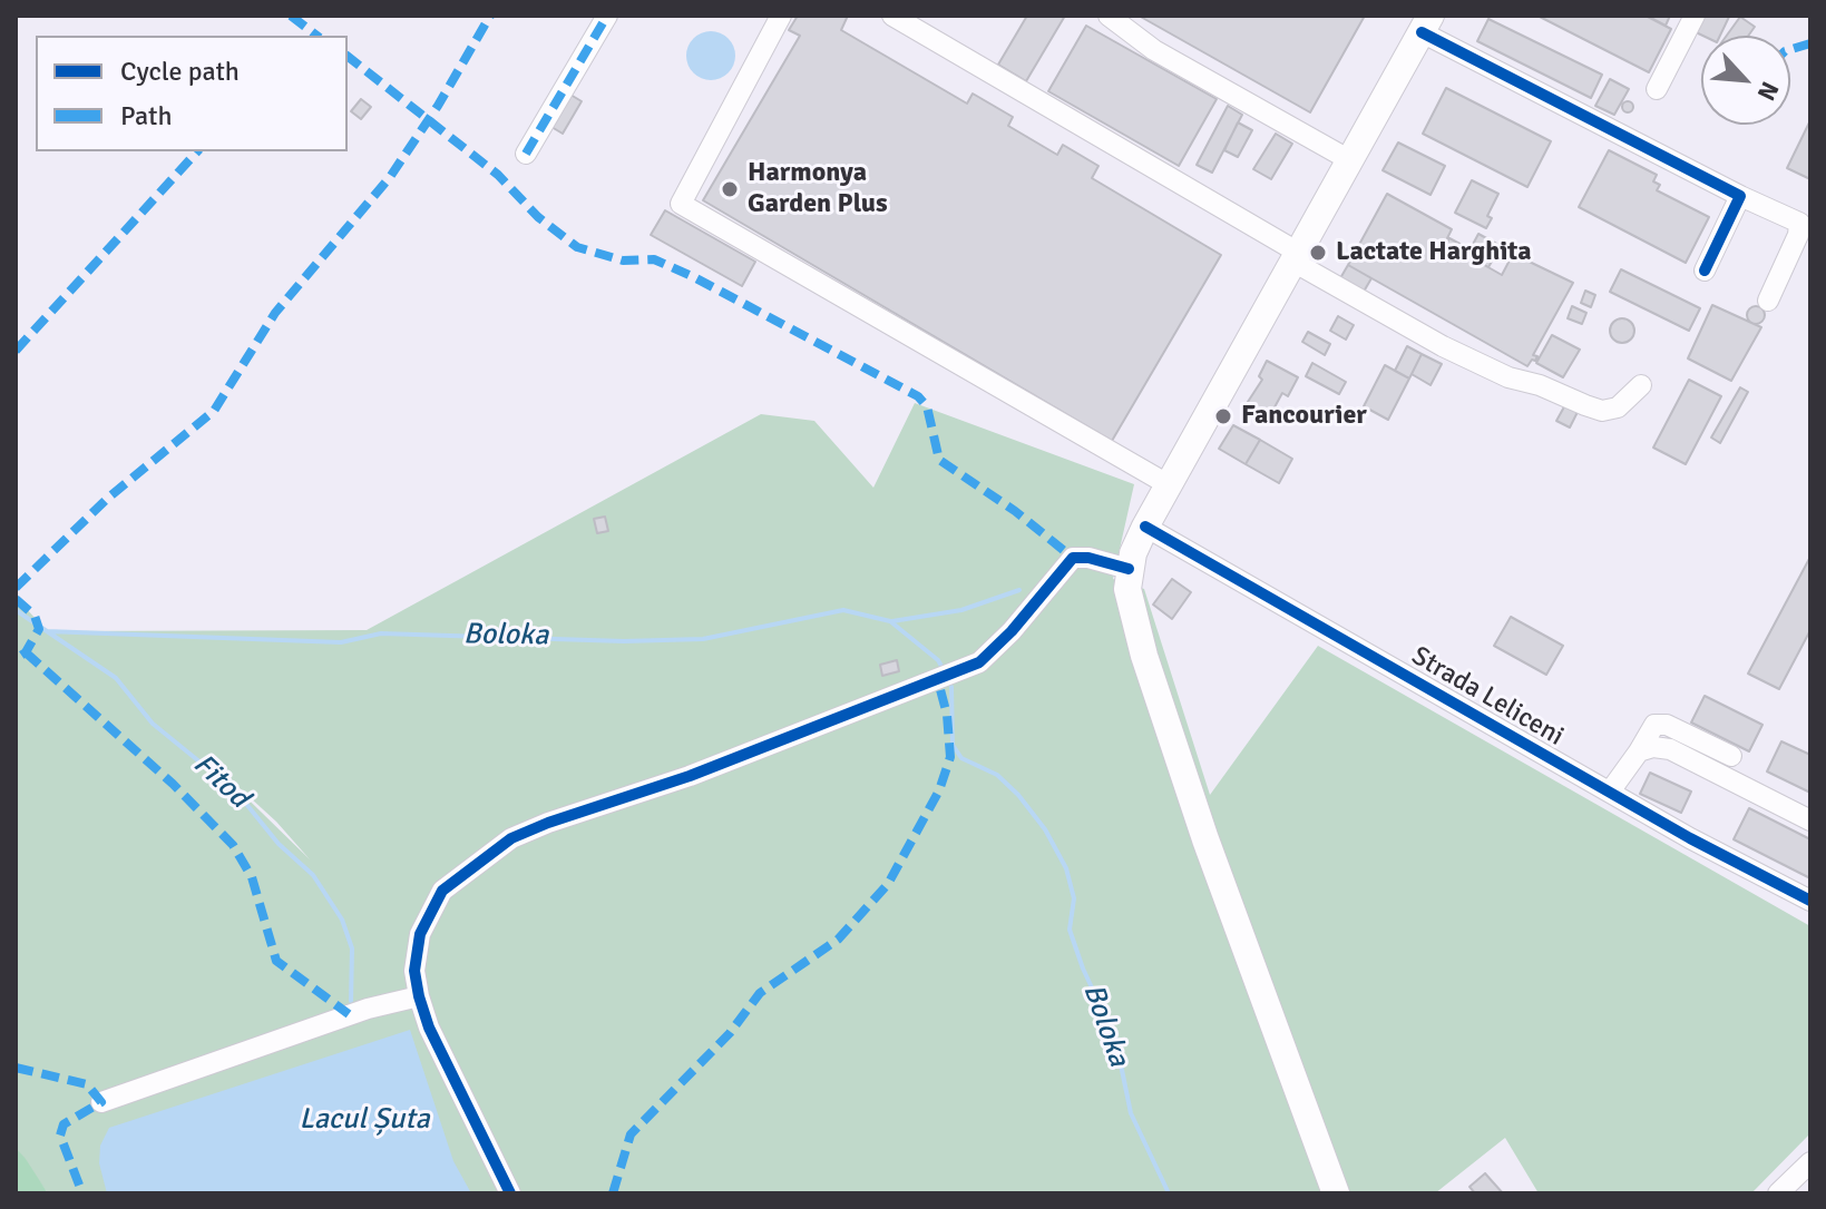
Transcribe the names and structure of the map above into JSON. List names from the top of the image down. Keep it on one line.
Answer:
{"streets":{"street":["Strada Leliceni"]},"water":["Boloka","Fitod","Lacul Șuta"],"places":["Harmonya Garden Plus","Lactate Harghita","Fancourier"],"legend":["Cycle path","Path"],"north":"bottom right"}
